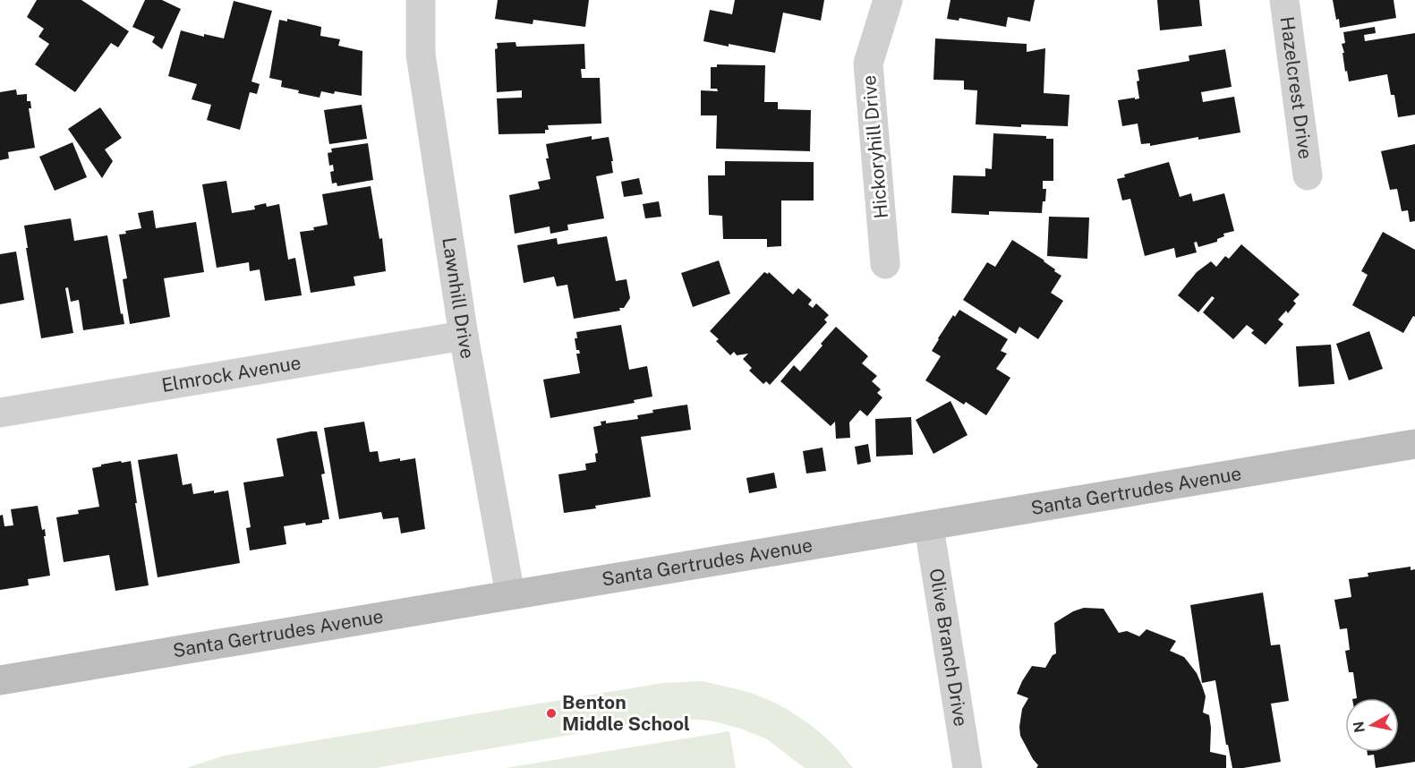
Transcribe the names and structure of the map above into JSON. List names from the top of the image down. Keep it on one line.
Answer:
{"streets":{"main road":["Santa Gertrudes Avenue"],"street":["Hazelcrest Drive","Hickoryhill Drive","Lawnhill Drive","Elmrock Avenue","Olive Branch Drive"]},"crossings":[["Lawnhill Drive","Elmrock Avenue"],["Lawnhill Drive","Santa Gertrudes Avenue"],["Santa Gertrudes Avenue","Olive Branch Drive"]],"places":["Benton Middle School"],"north":"left"}
